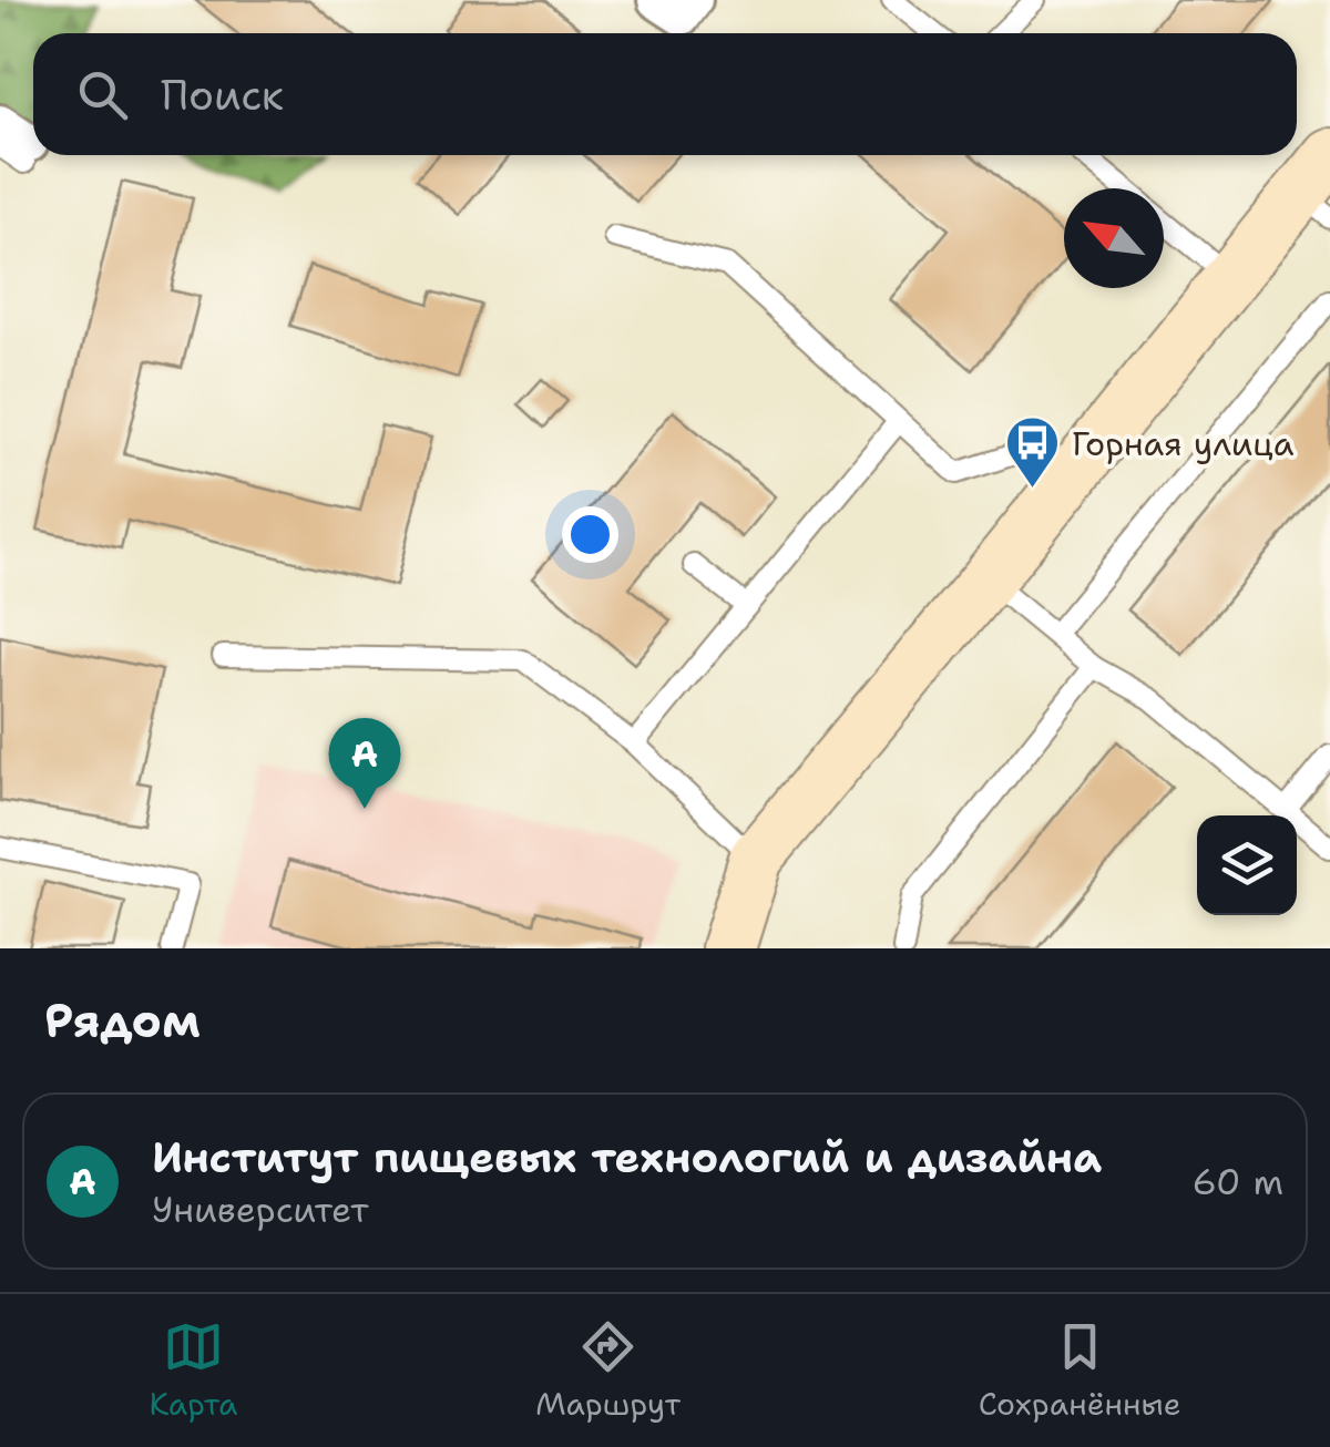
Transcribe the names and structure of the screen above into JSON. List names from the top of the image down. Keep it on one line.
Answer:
{"places":{"bus stop":["Горная улица"]},"north":"top left","page":{"search":"Поиск","pins":"A","heading":"Рядом","list":[{"mark":"A","name":"Институт пищевых технологий и дизайна","note":"Университет","value":"60 m"}],"nav":["Карта","Маршрут","Сохранённые"]}}
